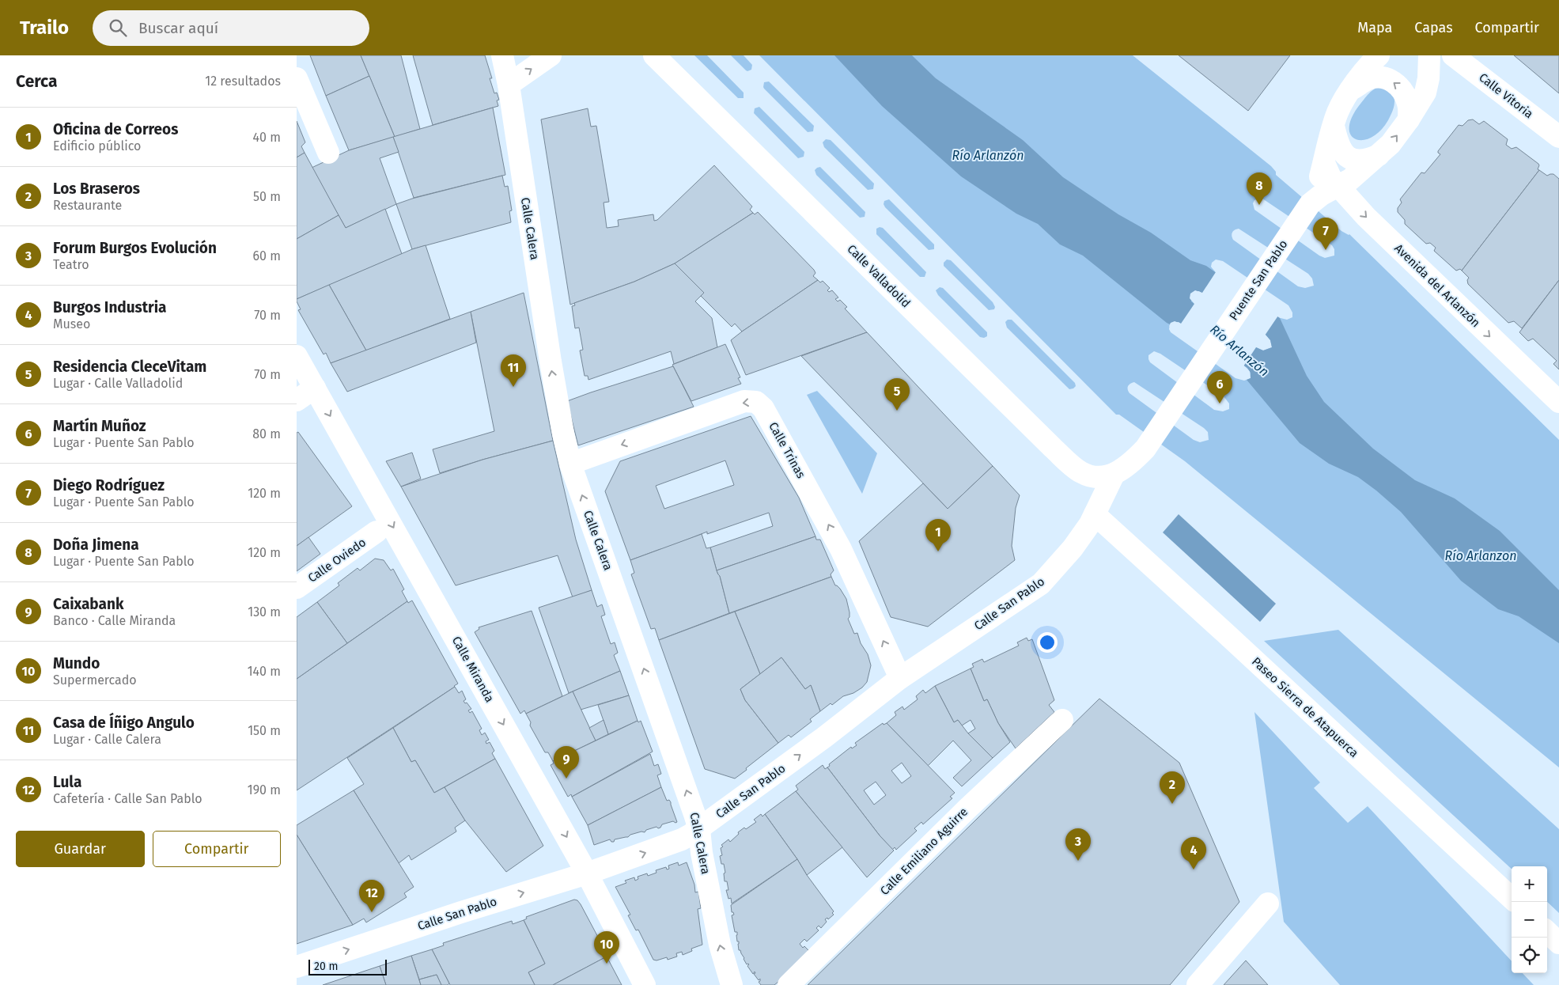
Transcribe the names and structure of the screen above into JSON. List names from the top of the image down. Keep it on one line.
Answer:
{"streets":{"main road":["Calle Vitoria","Calle Calera","Calle Valladolid","Puente San Pablo","Avenida del Arlanzón","Calle Trinas","Calle Oviedo","Calle San Pablo","Calle Miranda","Paseo Sierra de Atapuerca","Calle Emiliano Aguirre"]},"crossings":[["Calle Calera","Calle Trinas"],["Calle Calera","Calle San Pablo"],["Calle Valladolid","Puente San Pablo"],["Calle Valladolid","Calle San Pablo"],["Puente San Pablo","Calle San Pablo"],["Calle Trinas","Calle San Pablo"],["Calle San Pablo","Calle Miranda"],["Calle San Pablo","Paseo Sierra de Atapuerca"]],"one_way":["Calle Calera","Avenida del Arlanzón","Calle San Pablo","Calle Miranda"],"water":["Río Arlanzón","Río Arlanzon"],"scale_bar":"20 m","page":{"header":"Trailo","search":"Buscar aquí","nav":["Mapa","Capas","Compartir"],"heading":["Cerca","12 resultados"],"list":[{"mark":"1","name":"Oficina de Correos","note":"Edificio público","value":"40 m"},{"mark":"2","name":"Los Braseros","note":"Restaurante","value":"50 m"},{"mark":"3","name":"Forum Burgos Evolución","note":"Teatro","value":"60 m"},{"mark":"4","name":"Burgos Industria","note":"Museo","value":"70 m"},{"mark":"5","name":"Residencia CleceVitam","note":"Lugar · Calle Valladolid","value":"70 m"},{"mark":"6","name":"Martín Muñoz","note":"Lugar · Puente San Pablo","value":"80 m"},{"mark":"7","name":"Diego Rodríguez","note":"Lugar · Puente San Pablo","value":"120 m"},{"mark":"8","name":"Doña Jimena","note":"Lugar · Puente San Pablo","value":"120 m"},{"mark":"9","name":"Caixabank","note":"Banco · Calle Miranda","value":"130 m"},{"mark":"10","name":"Mundo","note":"Supermercado","value":"140 m"},{"mark":"11","name":"Casa de Íñigo Angulo","note":"Lugar · Calle Calera","value":"150 m"},{"mark":"12","name":"Lula","note":"Cafetería · Calle San Pablo","value":"190 m"}],"pins":["8","7","11","6","5","1","9","2","3","4","12","10"],"buttons":["Guardar","Compartir"],"map_buttons":["+","−"],"scale":"20 m"}}
